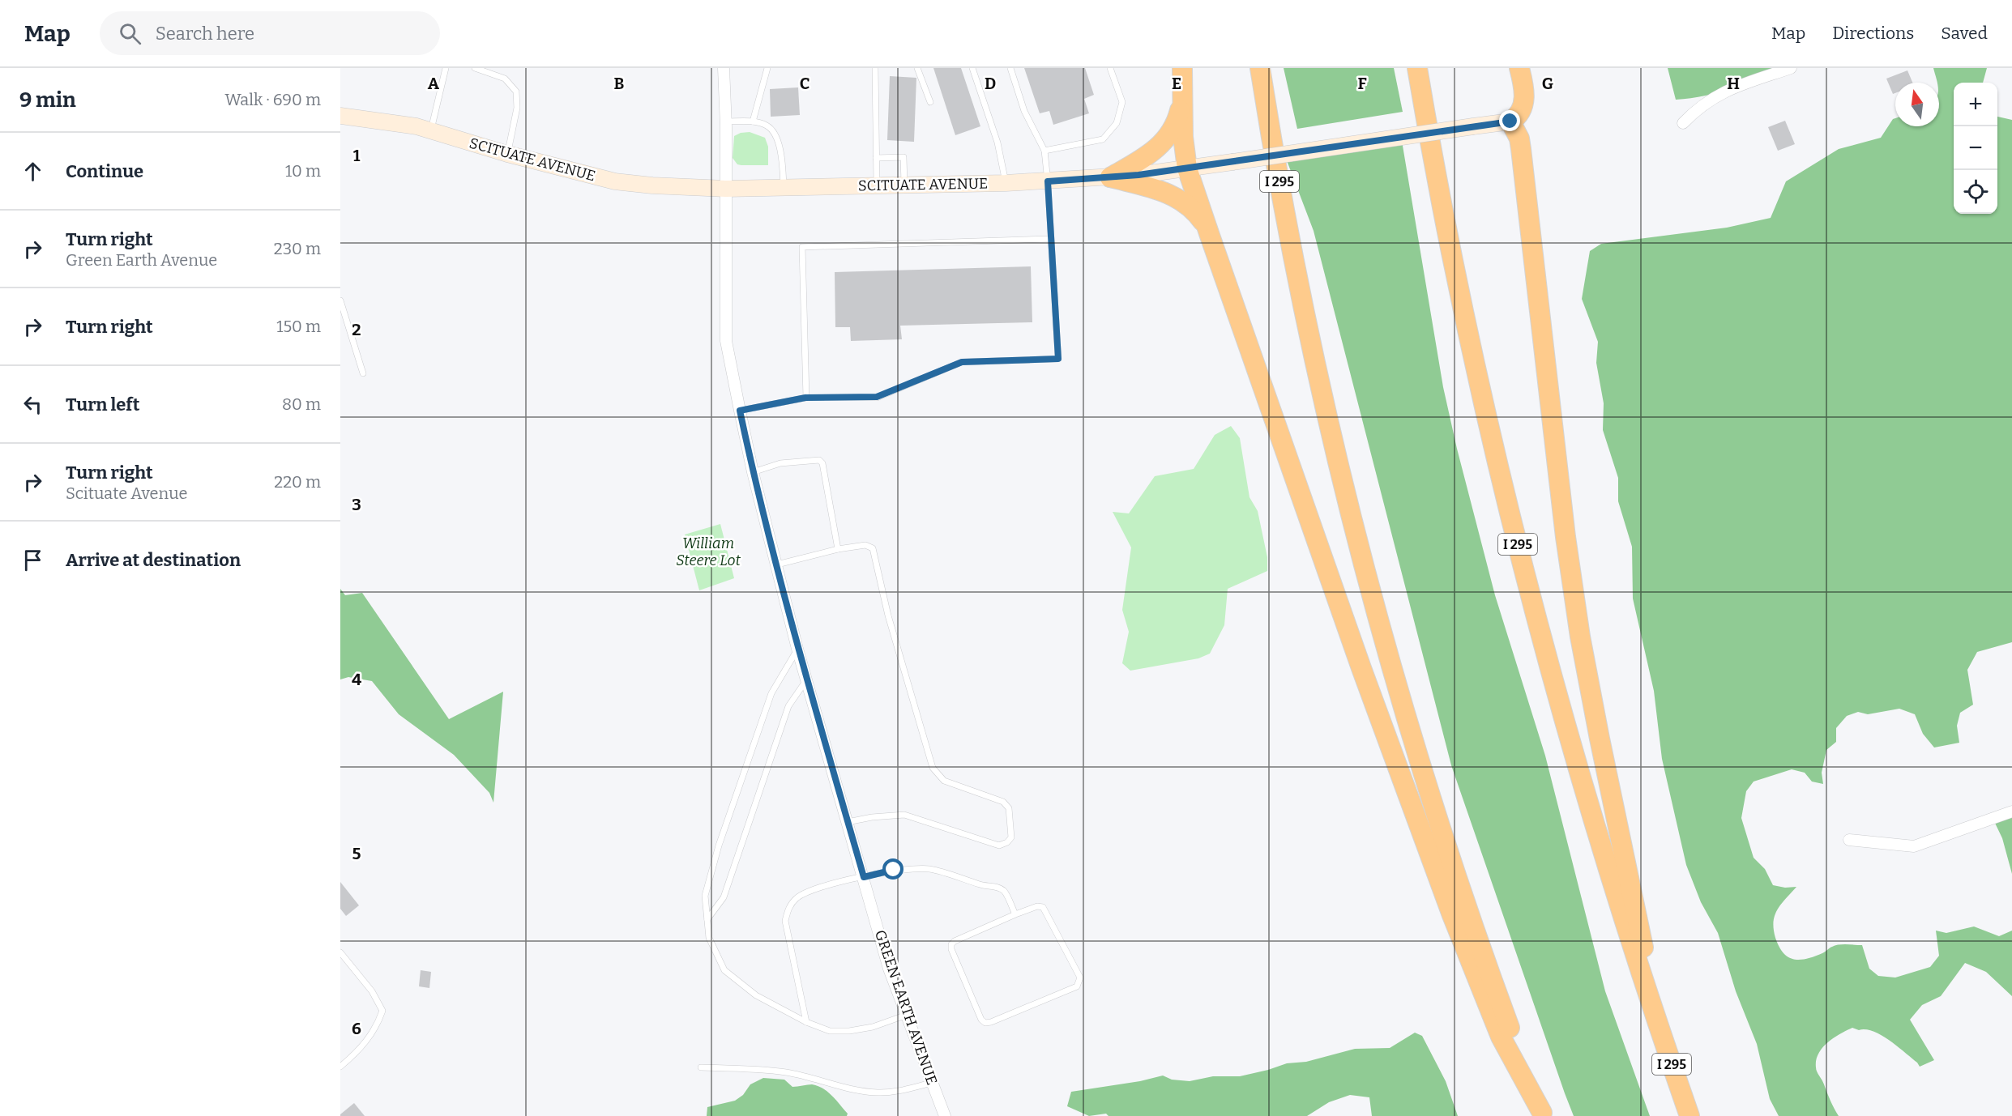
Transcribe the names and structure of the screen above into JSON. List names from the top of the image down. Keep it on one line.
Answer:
{"streets":{"highway":["I 295"],"main road":["SCITUATE AVENUE"],"street":["GREEN EARTH AVENUE"]},"crossings":[["SCITUATE AVENUE","GREEN EARTH AVENUE"]],"parks":["William Steere Lot"],"north":"top","page":{"header":"Map","search":"Search here","nav":["Map","Directions","Saved"],"heading":["9 min","Walk · 690 m"],"map_buttons":["+","−"],"list":[["Continue","10 m"],["Turn right","Green Earth Avenue","230 m"],["Turn right","150 m"],["Turn left","80 m"],["Turn right","Scituate Avenue","220 m"],"Arrive at destination"]},"grid":{"columns":["A","B","C","D","E","F","G","H"],"rows":["1","2","3","4","5","6"]}}
